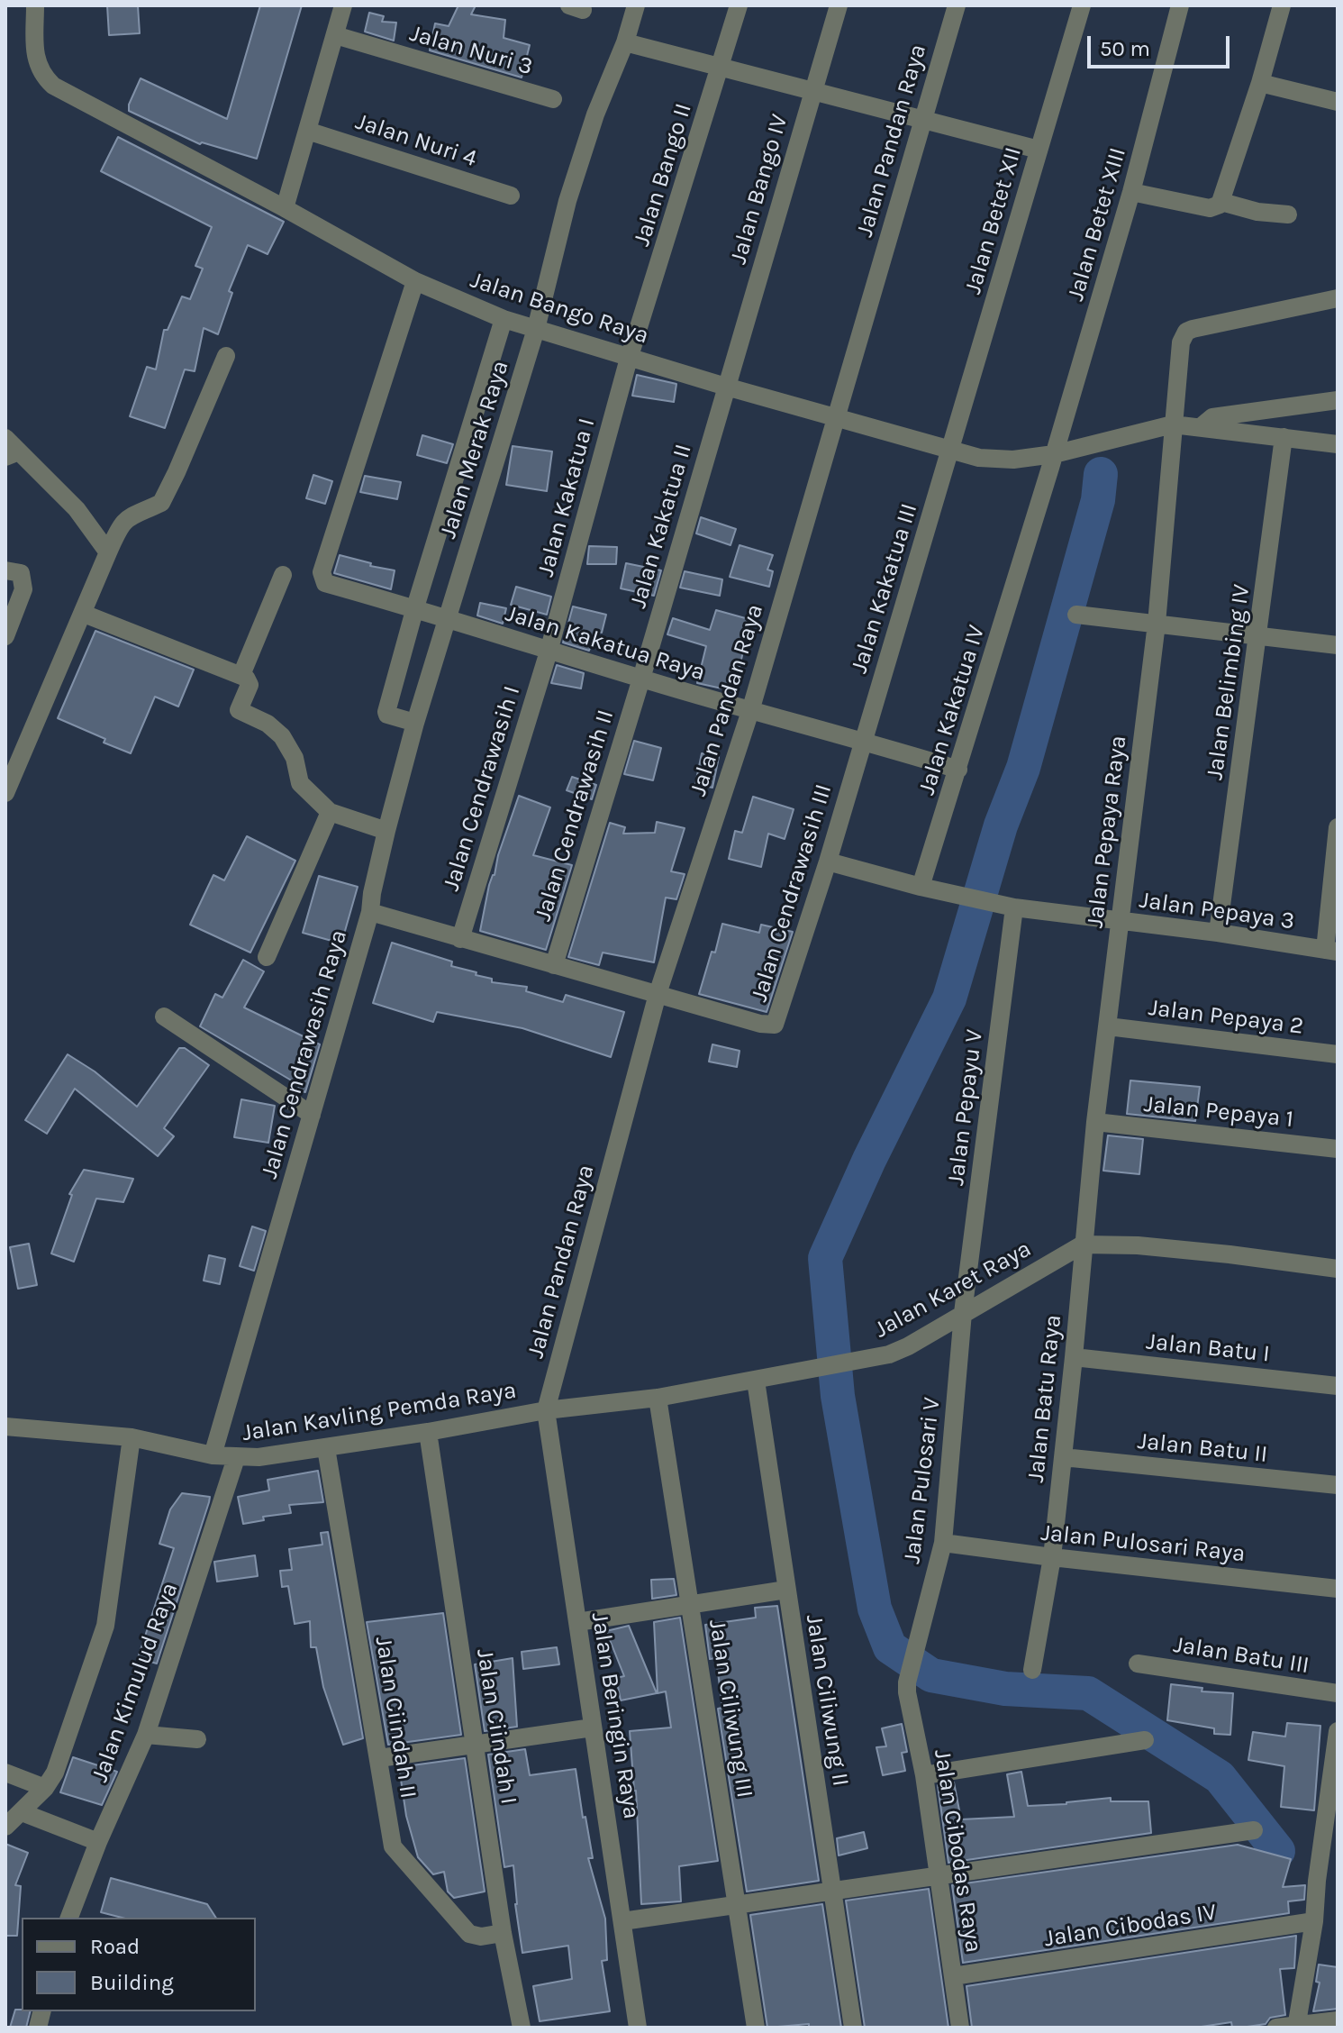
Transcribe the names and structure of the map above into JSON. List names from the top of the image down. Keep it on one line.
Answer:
{"streets":{"street":["Jalan Nuri 3","Jalan Nuri 4","Jalan Pandan Raya","Jalan Bango II","Jalan Bango IV","Jalan Betet XII","Jalan Betet XIII","Jalan Bango Raya","Jalan Merak Raya","Jalan Kakatua I","Jalan Kakatua II","Jalan Kakatua III","Jalan Kakatua Raya","Jalan Belimbing IV","Jalan Kakatua IV","Jalan Cendrawasih I","Jalan Cendrawasih II","Jalan Pepaya Raya","Jalan Cendrawasih III","Jalan Pepaya 3","Jalan Pepaya 2","Jalan Cendrawasih Raya","Jalan Pepayu V","Jalan Pepaya 1","Jalan Karet Raya","Jalan Batu I","Jalan Batu Raya","Jalan Kavling Pemda Raya","Jalan Batu II","Jalan Pulosari V","Jalan Pulosari Raya","Jalan Batu III","Jalan Kimulud Raya","Jalan Ciliwung II","Jalan Ciliwung III","Jalan Beringin Raya","Jalan Ciindah II","Jalan Ciindah I","Jalan Cibodas Raya","Jalan Cibodas IV"]},"crossings":[["Jalan Pandan Raya","Jalan Bango Raya"],["Jalan Pandan Raya","Jalan Kakatua Raya"],["Jalan Pandan Raya","Jalan Cendrawasih III"],["Jalan Pandan Raya","Jalan Cendrawasih Raya"],["Jalan Pandan Raya","Jalan Karet Raya"],["Jalan Pandan Raya","Jalan Kavling Pemda Raya"],["Jalan Pandan Raya","Jalan Beringin Raya"],["Jalan Bango II","Jalan Bango Raya"],["Jalan Bango II","Jalan Kakatua I"],["Jalan Bango IV","Jalan Bango Raya"],["Jalan Bango IV","Jalan Kakatua II"],["Jalan Betet XII","Jalan Bango Raya"],["Jalan Betet XII","Jalan Kakatua III"],["Jalan Betet XIII","Jalan Bango Raya"],["Jalan Betet XIII","Jalan Kakatua IV"],["Jalan Bango Raya","Jalan Merak Raya"],["Jalan Bango Raya","Jalan Kakatua I"],["Jalan Bango Raya","Jalan Kakatua II"],["Jalan Bango Raya","Jalan Kakatua III"],["Jalan Bango Raya","Jalan Kakatua Raya"],["Jalan Bango Raya","Jalan Belimbing IV"],["Jalan Bango Raya","Jalan Kakatua IV"],["Jalan Bango Raya","Jalan Pepaya Raya"],["Jalan Merak Raya","Jalan Kakatua Raya"],["Jalan Merak Raya","Jalan Cendrawasih Raya"],["Jalan Kakatua I","Jalan Kakatua Raya"],["Jalan Kakatua I","Jalan Cendrawasih I"],["Jalan Kakatua II","Jalan Kakatua Raya"],["Jalan Kakatua II","Jalan Cendrawasih II"],["Jalan Kakatua III","Jalan Kakatua Raya"],["Jalan Kakatua III","Jalan Cendrawasih III"],["Jalan Kakatua Raya","Jalan Kakatua IV"],["Jalan Kakatua Raya","Jalan Cendrawasih I"],["Jalan Kakatua Raya","Jalan Cendrawasih II"],["Jalan Kakatua Raya","Jalan Cendrawasih III"],["Jalan Belimbing IV","Jalan Pepaya 3"],["Jalan Kakatua IV","Jalan Pepaya 3"],["Jalan Cendrawasih I","Jalan Cendrawasih Raya"],["Jalan Cendrawasih II","Jalan Cendrawasih Raya"],["Jalan Pepaya Raya","Jalan Pepaya 3"],["Jalan Pepaya Raya","Jalan Pepaya 2"],["Jalan Pepaya Raya","Jalan Pepaya 1"],["Jalan Pepaya Raya","Jalan Karet Raya"],["Jalan Pepaya Raya","Jalan Batu Raya"],["Jalan Cendrawasih III","Jalan Cendrawasih Raya"],["Jalan Pepaya 3","Jalan Pepayu V"],["Jalan Cendrawasih Raya","Jalan Kavling Pemda Raya"],["Jalan Pepayu V","Jalan Karet Raya"],["Jalan Pepayu V","Jalan Pulosari V"],["Jalan Karet Raya","Jalan Batu Raya"],["Jalan Karet Raya","Jalan Kavling Pemda Raya"],["Jalan Karet Raya","Jalan Pulosari V"],["Jalan Karet Raya","Jalan Ciliwung II"],["Jalan Karet Raya","Jalan Ciliwung III"],["Jalan Karet Raya","Jalan Beringin Raya"],["Jalan Batu I","Jalan Batu Raya"],["Jalan Batu Raya","Jalan Batu II"],["Jalan Batu Raya","Jalan Pulosari Raya"],["Jalan Kavling Pemda Raya","Jalan Kimulud Raya"],["Jalan Kavling Pemda Raya","Jalan Beringin Raya"],["Jalan Kavling Pemda Raya","Jalan Ciindah II"],["Jalan Kavling Pemda Raya","Jalan Ciindah I"],["Jalan Pulosari V","Jalan Pulosari Raya"],["Jalan Pulosari V","Jalan Cibodas Raya"],["Jalan Ciindah II","Jalan Ciindah I"],["Jalan Cibodas Raya","Jalan Cibodas IV"]],"legend":["Road","Building"],"scale_bar":"50 m"}
